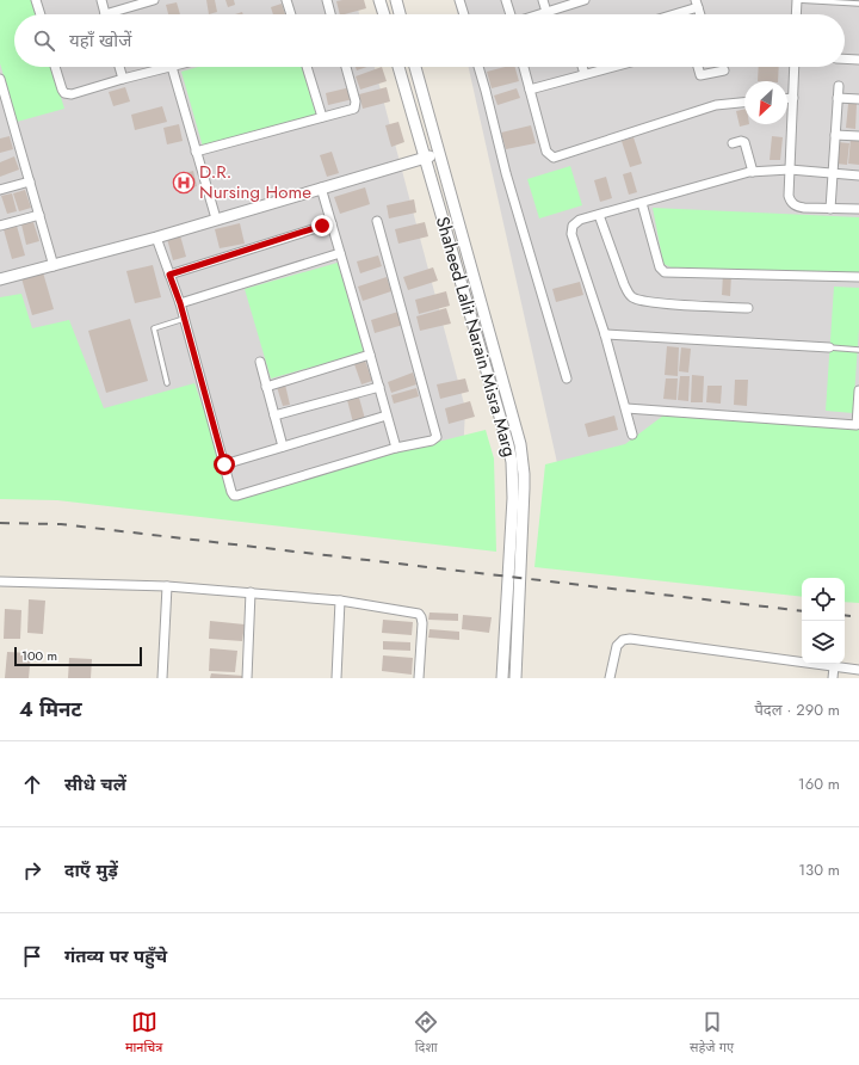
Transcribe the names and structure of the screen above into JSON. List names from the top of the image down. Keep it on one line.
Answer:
{"streets":{"street":["Shaheed Lalit Narain Misra Marg"]},"places":{"hospital":["D.R. Nursing Home"]},"scale_bar":"100 m","north":"bottom left","page":{"search":"यहाँ खोजें","scale":"100 m","heading":["4 मिनट","पैदल · 290 m"],"list":[["सीधे चलें","160 m"],["दाएँ मुड़ें","130 m"],"गंतव्य पर पहुँचे"],"nav":["मानचित्र","दिशा","सहेजे गए"]}}
